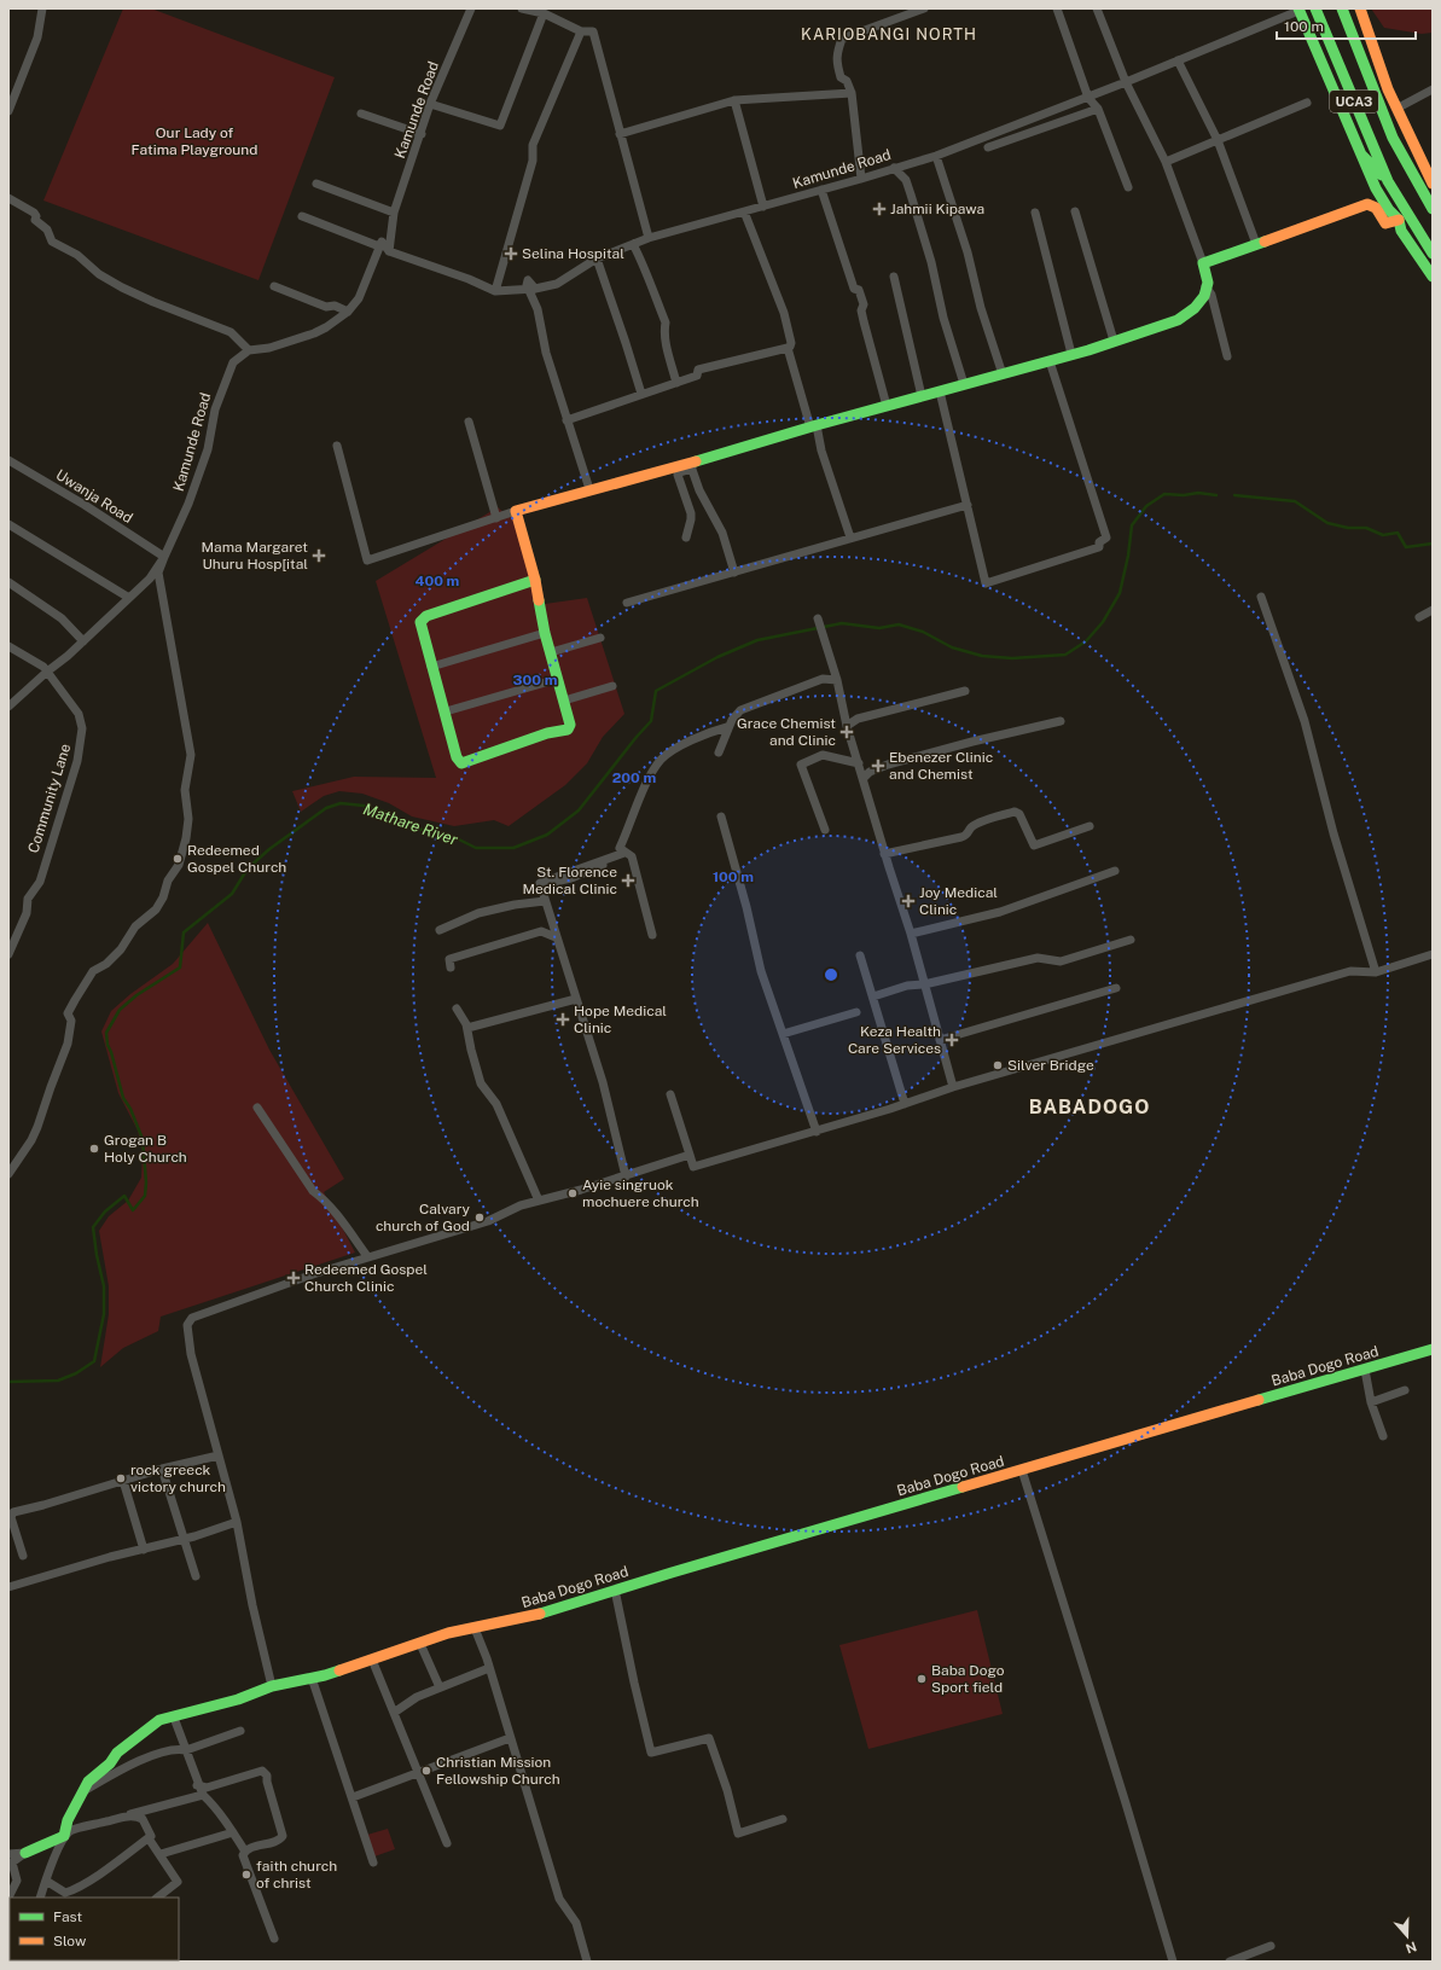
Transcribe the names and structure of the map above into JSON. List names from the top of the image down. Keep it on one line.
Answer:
{"streets":{"street":["UCA3","Kamunde Road","Uwanja Road","Community Lane","Baba Dogo Road"]},"crossings":[["UCA3","Kamunde Road"],["Kamunde Road","Uwanja Road"],["Kamunde Road","Community Lane"]],"districts":["KARIOBANGI NORTH","BABADOGO"],"water":["Mathare River"],"parks":["Our Lady of Fatima Playground"],"places":{"health":["Jahmii Kipawa","Selina Hospital","Mama Margaret Uhuru Hosp[ital","Grace Chemist and Clinic","Ebenezer Clinic and Chemist","St. Florence Medical Clinic","Joy Medical Clinic","Hope Medical Clinic","Keza Health Care Services","Redeemed Gospel Church Clinic"],"other":["Redeemed Gospel Church","Silver Bridge","Grogan B Holy Church","Ayie singruok mochuere church","Calvary church of God","rock greeck victory church","Baba Dogo Sport field","Christian Mission Fellowship Church","faith church of christ"]},"legend":["Fast","Slow"],"scale_bar":"100 m","north":"bottom","rings":["400 m","300 m","200 m","100 m"]}
